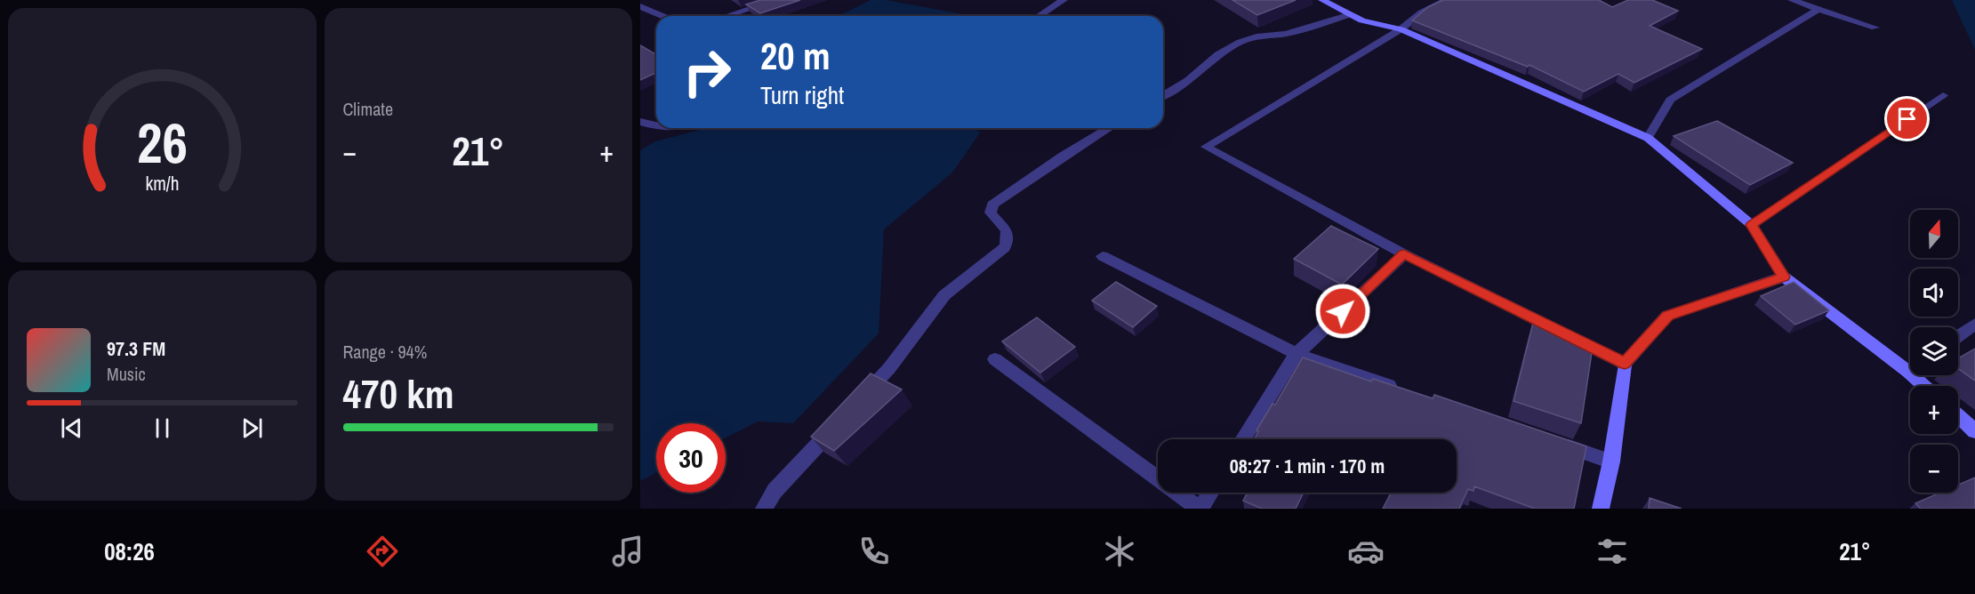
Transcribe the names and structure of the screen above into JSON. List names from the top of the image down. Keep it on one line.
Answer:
{"north":"top","page":{"tile":["Climate",["Range · 94%","470 km"]],"turn":["20 m","Turn right"],"heat":["−","21°","+"],"map_buttons":["+","−"],"song":["97.3 FM","Music"],"limit":"30","trip":"08:27 · 1 min · 170 m","tabs":["08:26","21°"],"gauge":["26","km/h"]}}
